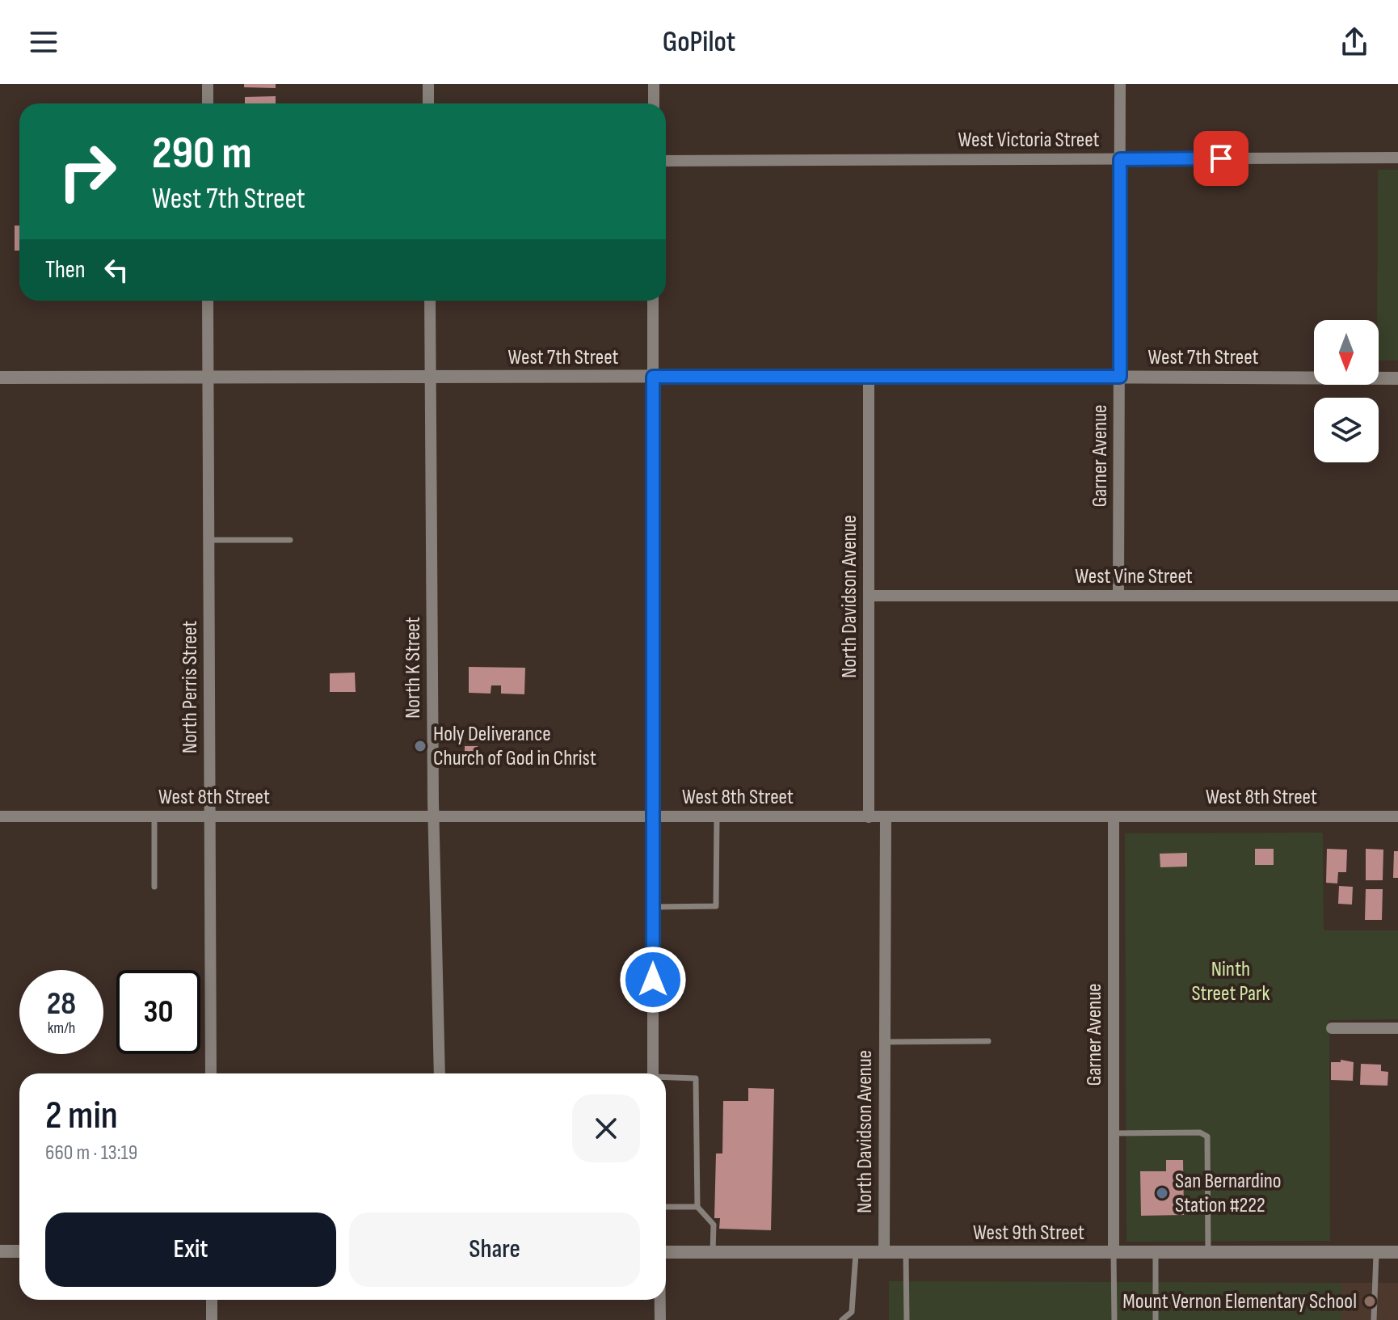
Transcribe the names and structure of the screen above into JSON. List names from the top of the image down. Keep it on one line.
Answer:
{"streets":{"street":["West Victoria Street","West 7th Street","Garner Avenue","West Vine Street","North Davidson Avenue","North K Street","North Perris Street","West 8th Street","West 9th Street"]},"crossings":[["West Victoria Street","Garner Avenue"],["West 7th Street","Garner Avenue"],["West 7th Street","North Davidson Avenue"],["West 7th Street","North K Street"],["West 7th Street","North Perris Street"],["Garner Avenue","West Vine Street"],["Garner Avenue","West 8th Street"],["Garner Avenue","West 9th Street"],["West Vine Street","North Davidson Avenue"],["North Davidson Avenue","West 8th Street"],["North Davidson Avenue","West 9th Street"],["North K Street","West 8th Street"],["North Perris Street","West 8th Street"]],"parks":["Ninth Street Park"],"places":["Holy Deliverance Church of God in Christ","San Bernardino Station #222","Mount Vernon Elementary School"],"north":"bottom","page":{"header":"GoPilot","turn":["290 m","West 7th Street"],"then":"Then","speed":"28 km/h","limit":"30","heading":["2 min","660 m · 13:19"],"buttons":["Exit","Share"]}}
